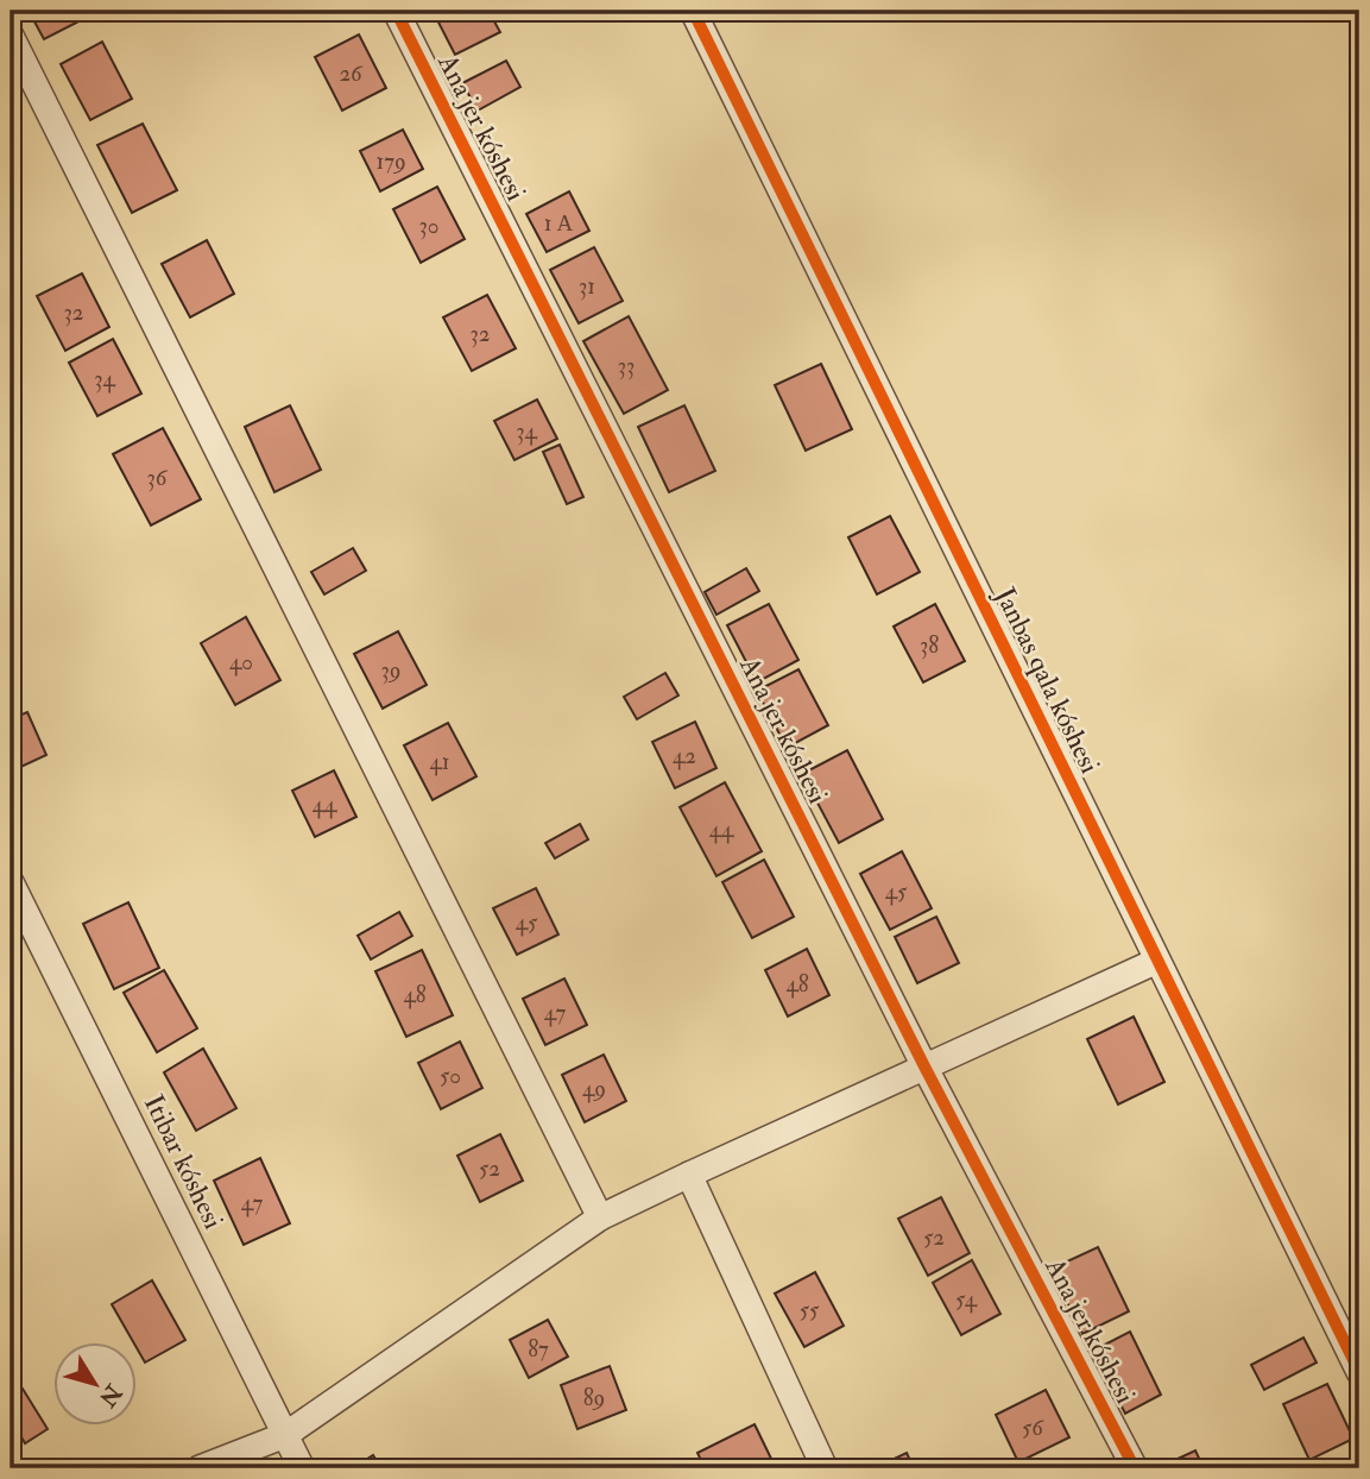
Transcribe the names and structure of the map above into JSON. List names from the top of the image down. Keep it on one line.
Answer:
{"streets":{"street":["Ana jer kóshesi","Janbas qala kóshesi","Itibar kóshesi"]},"house_numbers":["26","179","1 А","30","31","32","32","33","34","34","36","38","40","39","42","41","44","44","45","45","48","48","47","50","49","52","47","52","54","55","87","89","56"],"north":"bottom right"}
